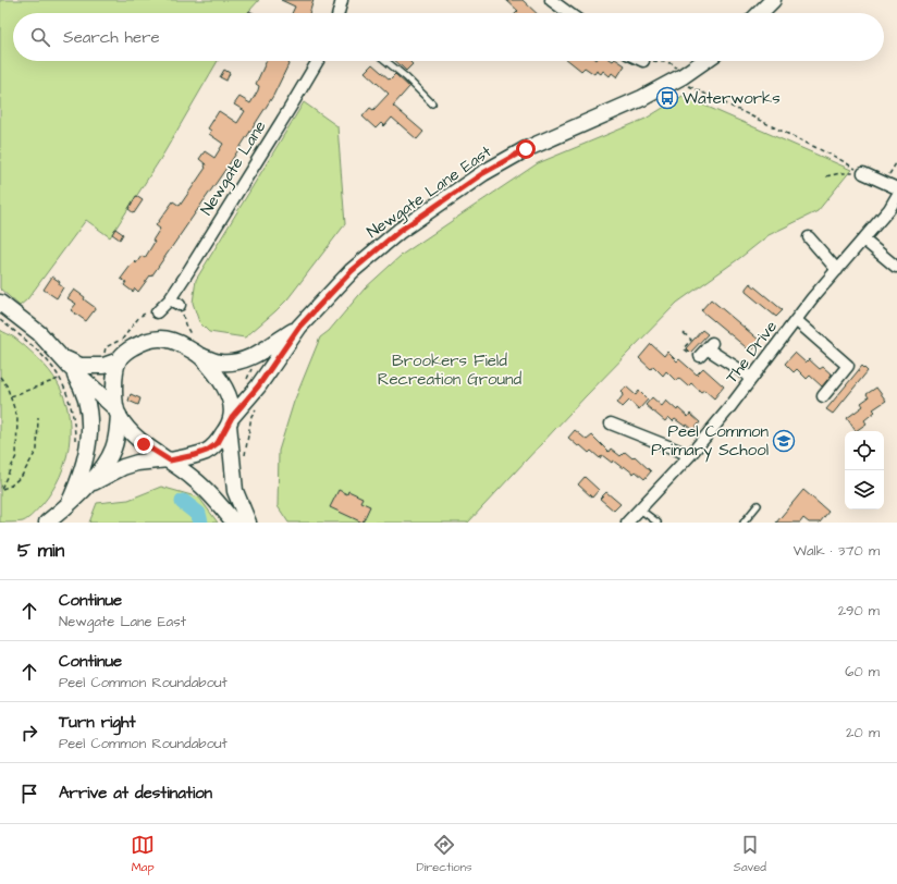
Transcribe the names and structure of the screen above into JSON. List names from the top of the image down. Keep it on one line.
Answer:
{"streets":{"main road":["Newgate Lane East"],"street":["Newgate Lane","The Drive"]},"parks":["Brookers Field Recreation Ground"],"places":{"bus stop":["Waterworks"],"school or university":["Peel Common Primary School"]},"page":{"search":"Search here","heading":["5 min","Walk · 370 m"],"list":[["Continue","Newgate Lane East","290 m"],["Continue","Peel Common Roundabout","60 m"],["Turn right","Peel Common Roundabout","20 m"],"Arrive at destination"],"nav":["Map","Directions","Saved"]}}
